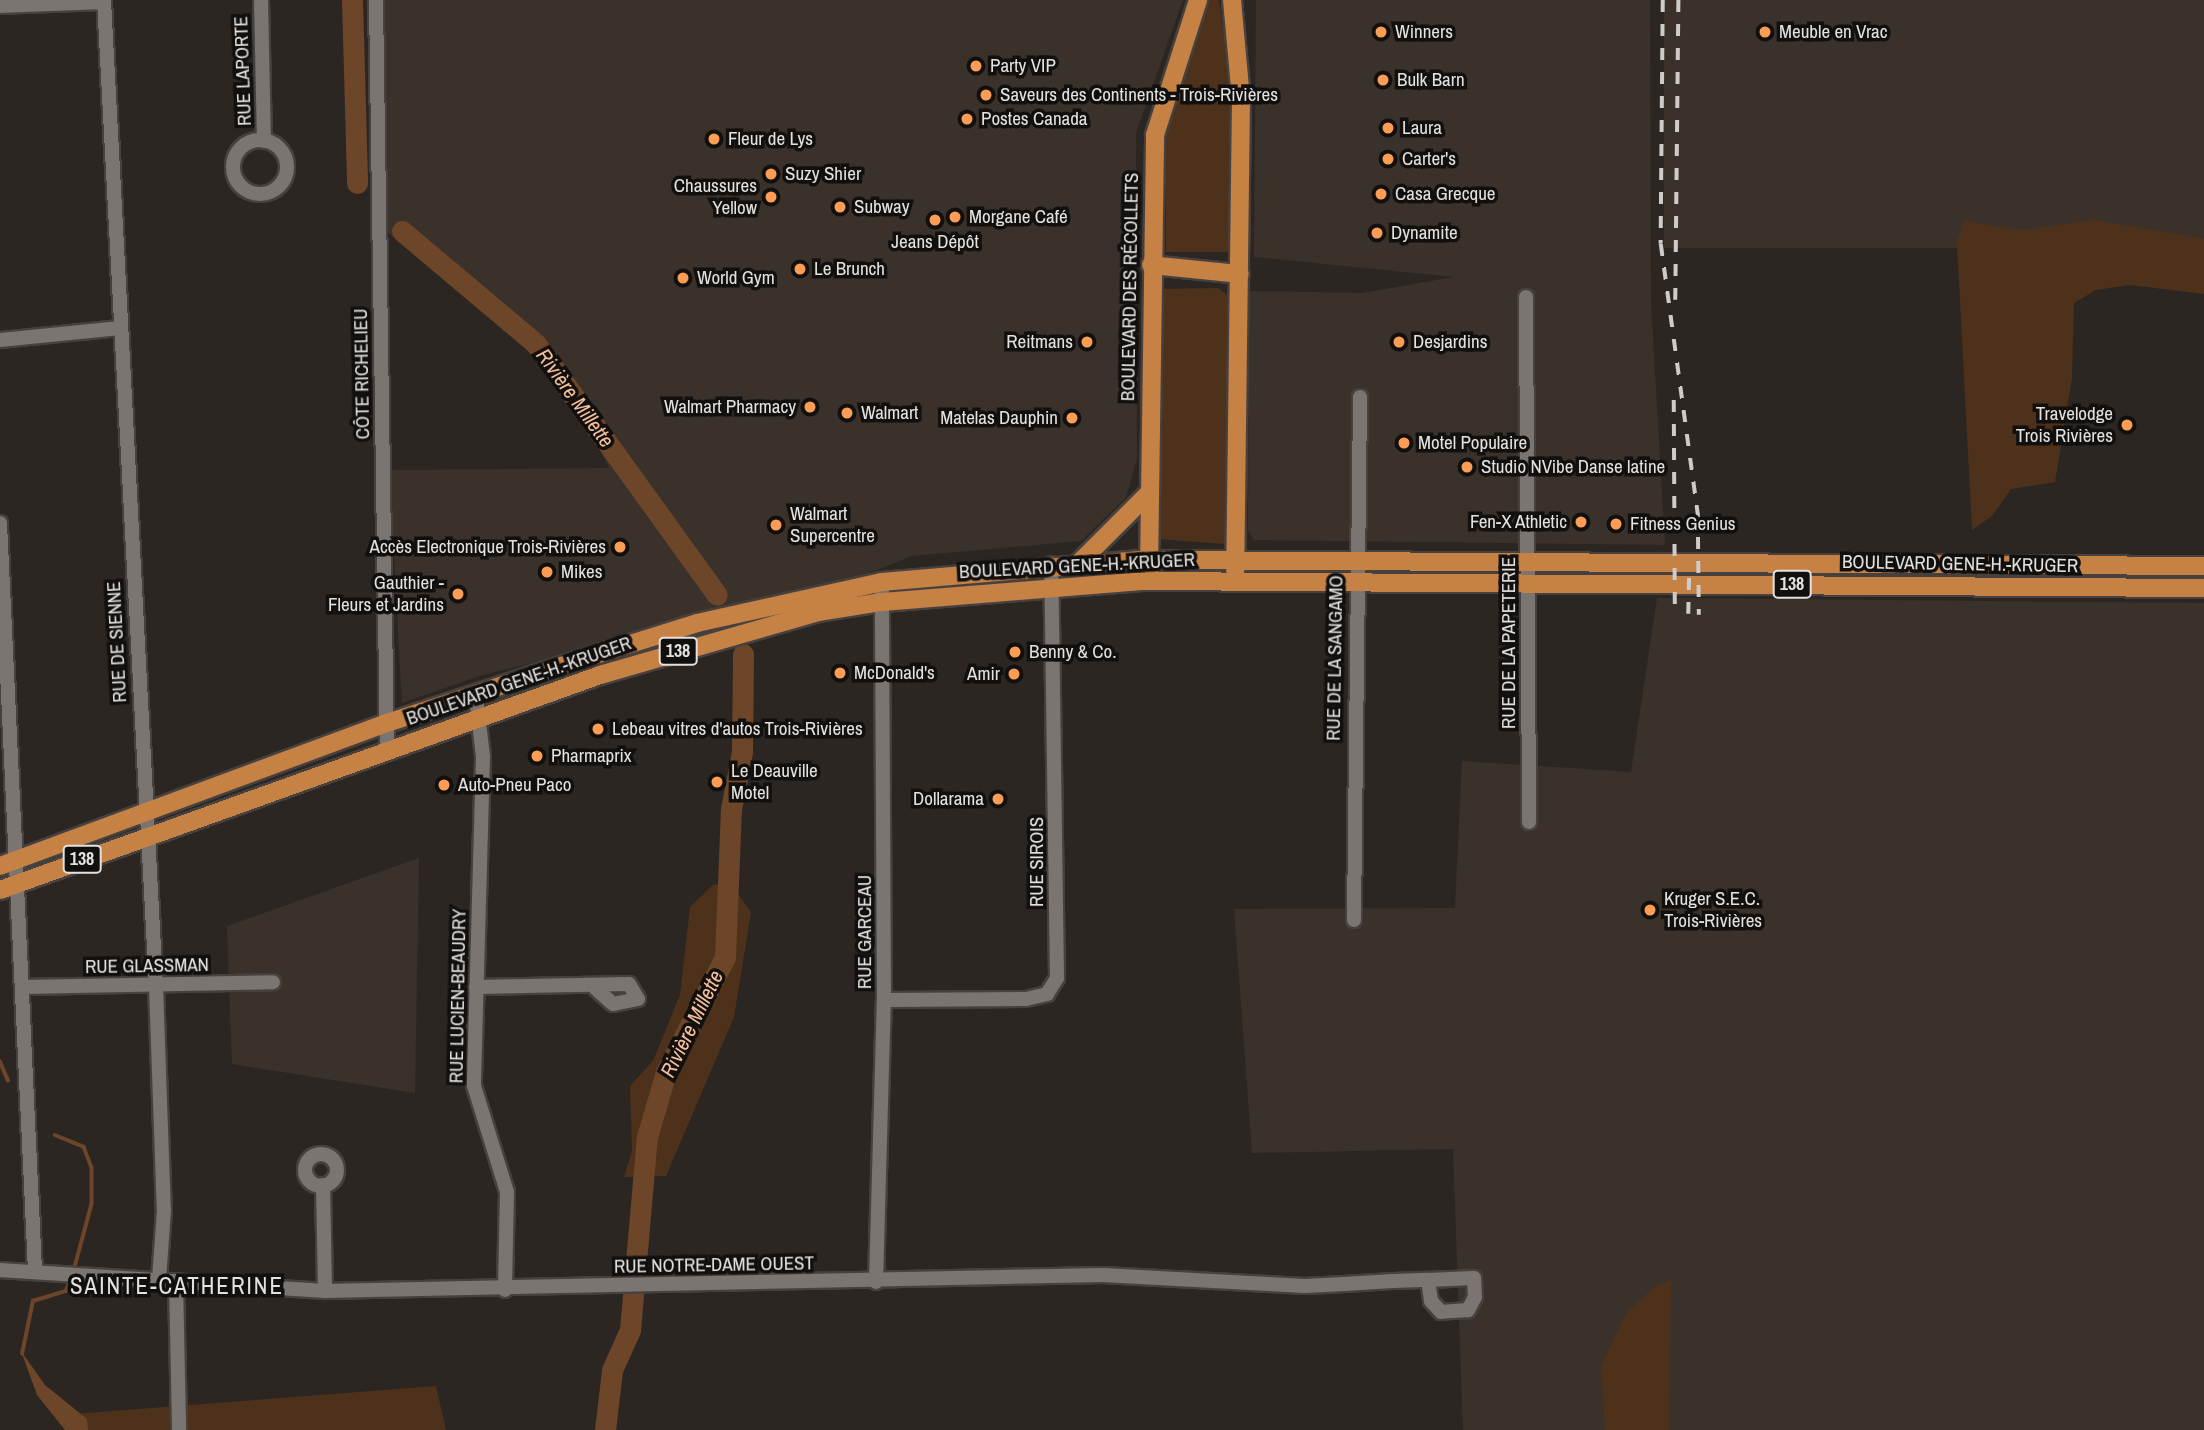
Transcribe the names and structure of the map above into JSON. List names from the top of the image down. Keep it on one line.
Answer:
{"streets":{"main road":["BOULEVARD DES RÉCOLLETS","BOULEVARD GENE-H.-KRUGER","138"],"street":["RUE LAPORTE","CÔTE RICHELIEU","RUE DE SIENNE","RUE DE LA PAPETERIE","RUE DE LA SANGAMO","RUE SIROIS","RUE GARCEAU","RUE GLASSMAN","RUE LUCIEN-BEAUDRY","RUE NOTRE-DAME OUEST"]},"crossings":[["BOULEVARD DES RÉCOLLETS","BOULEVARD GENE-H.-KRUGER"],["CÔTE RICHELIEU","BOULEVARD GENE-H.-KRUGER"],["BOULEVARD GENE-H.-KRUGER","RUE DE SIENNE"],["BOULEVARD GENE-H.-KRUGER","RUE DE LA PAPETERIE"],["BOULEVARD GENE-H.-KRUGER","RUE DE LA SANGAMO"],["BOULEVARD GENE-H.-KRUGER","RUE SIROIS"],["BOULEVARD GENE-H.-KRUGER","RUE GARCEAU"],["BOULEVARD GENE-H.-KRUGER","RUE LUCIEN-BEAUDRY"],["RUE DE SIENNE","RUE GLASSMAN"],["RUE DE SIENNE","RUE NOTRE-DAME OUEST"],["RUE SIROIS","RUE GARCEAU"],["RUE GARCEAU","RUE NOTRE-DAME OUEST"],["RUE LUCIEN-BEAUDRY","RUE NOTRE-DAME OUEST"]],"districts":["SAINTE-CATHERINE"],"water":["Rivière Millette"],"places":["Winners","Meuble en Vrac","Party VIP","Bulk Barn","Saveurs des Continents - Trois-Rivières","Postes Canada","Laura","Fleur de Lys","Carter's","Suzy Shier","Casa Grecque","Chaussures Yellow","Subway","Morgane Café","Jeans Dépôt","Dynamite","Le Brunch","World Gym","Reitmans","Desjardins","Walmart Pharmacy","Walmart","Matelas Dauphin","Travelodge Trois Rivières","Motel Populaire","Studio NVibe Danse latine","Fen-X Athletic","Fitness Genius","Walmart Supercentre","Accès Electronique Trois-Rivières","Mikes","Gauthier - Fleurs et Jardins","Benny & Co.","McDonald's","Amir","Lebeau vitres d'autos Trois-Rivières","Pharmaprix","Le Deauville Motel","Auto-Pneu Paco","Dollarama","Kruger S.E.C. Trois-Rivières"]}
